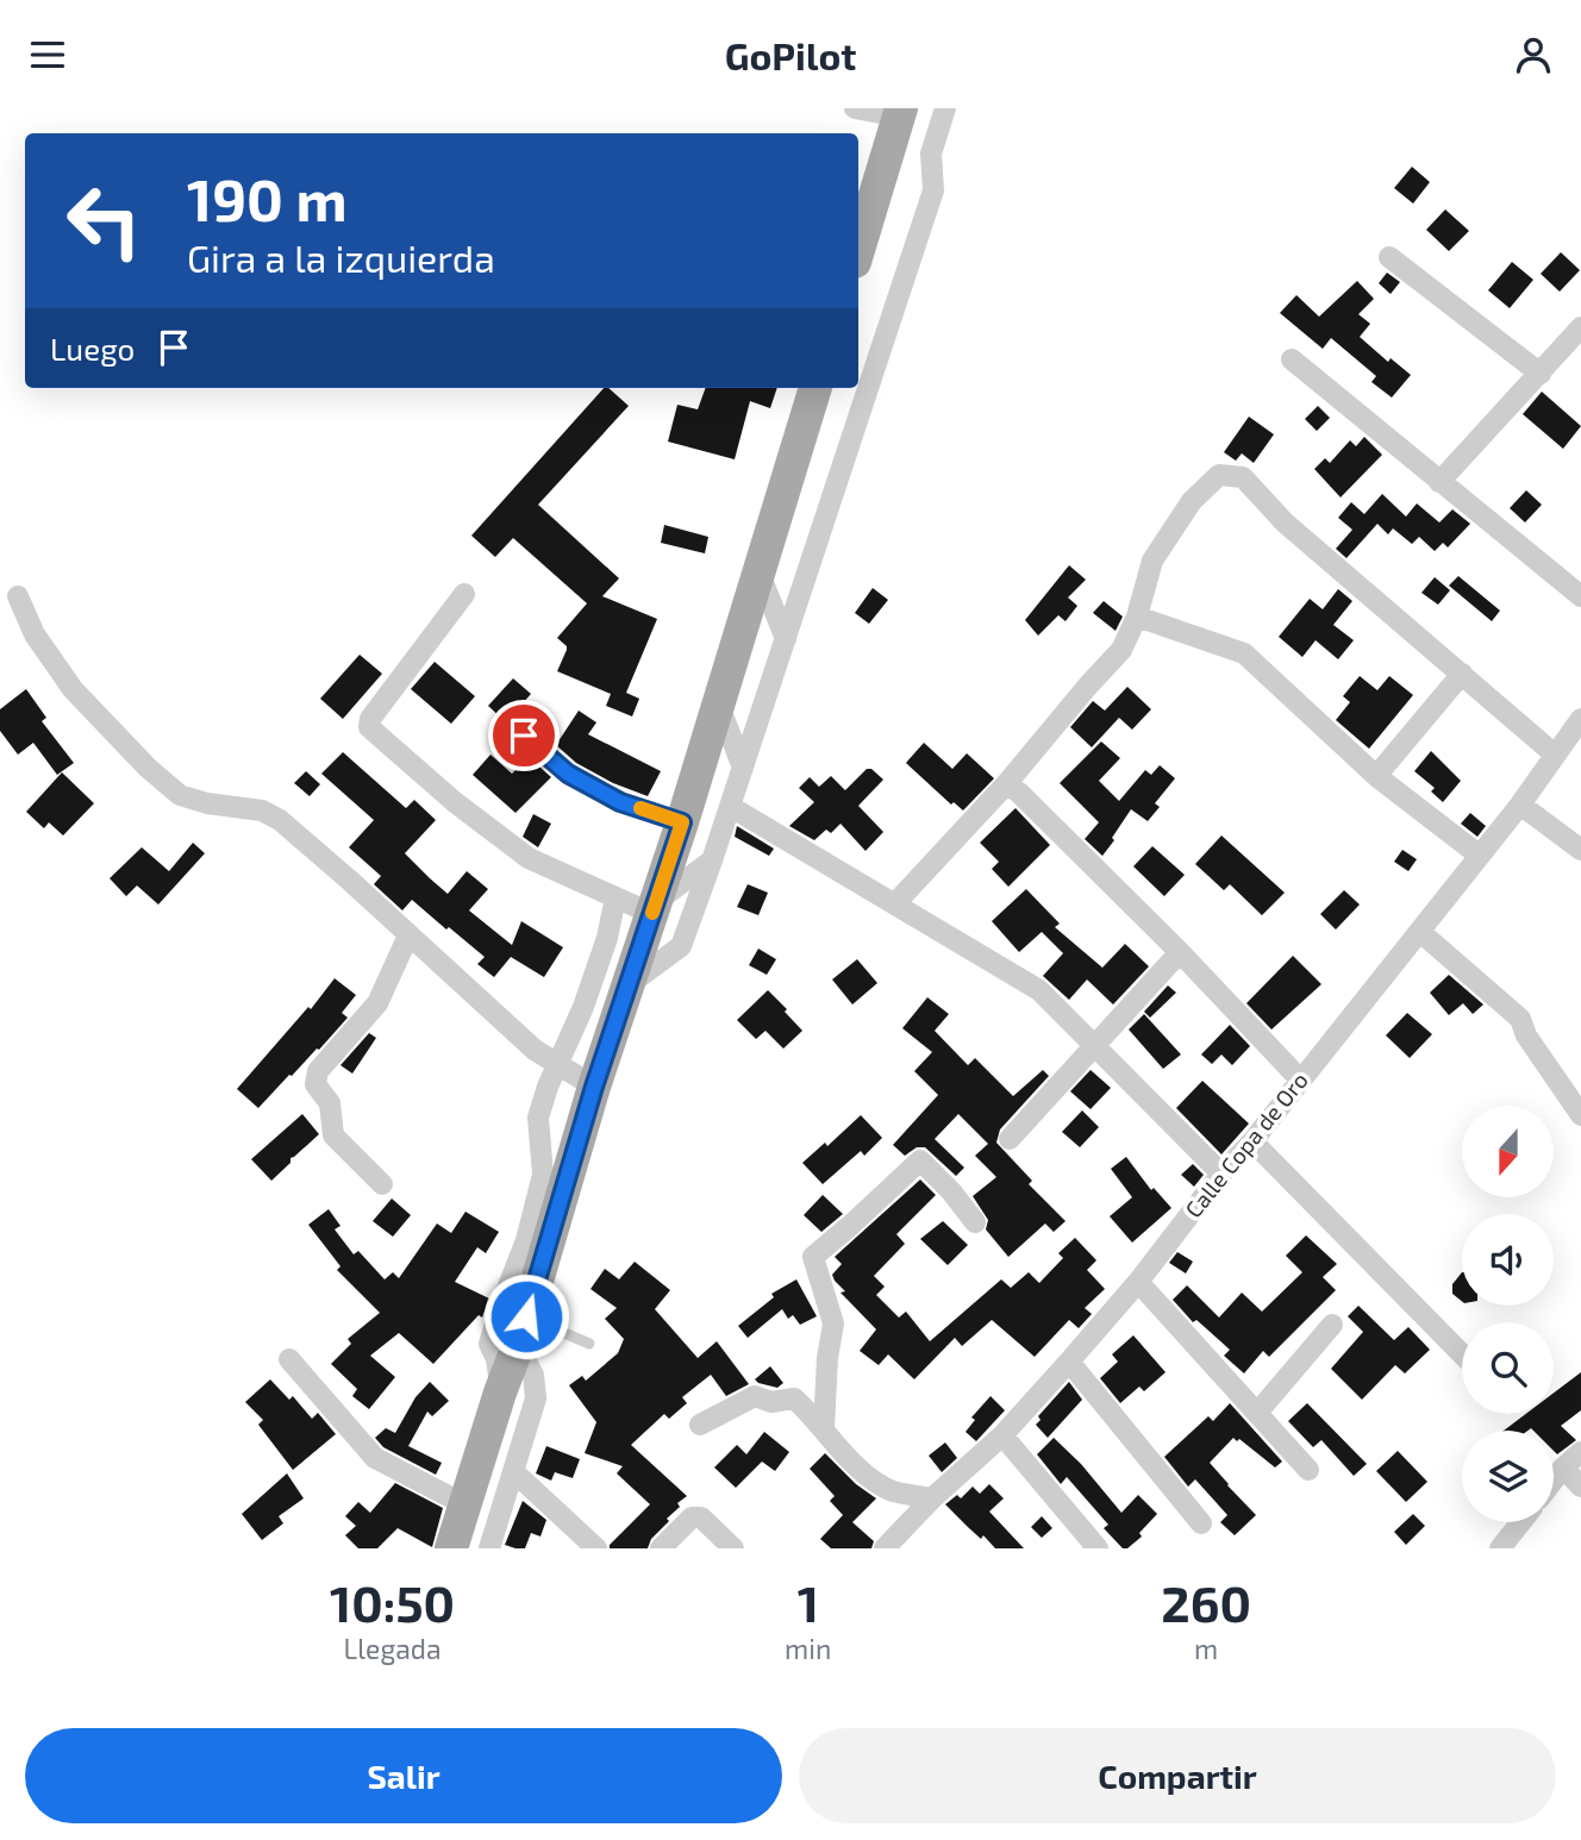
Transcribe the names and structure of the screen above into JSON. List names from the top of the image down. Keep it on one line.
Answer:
{"streets":{"street":["Calle Copa de Oro"]},"north":"bottom","page":{"header":"GoPilot","turn":["190 m","Gira a la izquierda"],"then":"Luego","eta":["10:50","Llegada","1","min","260","m"],"buttons":["Salir","Compartir"]}}
